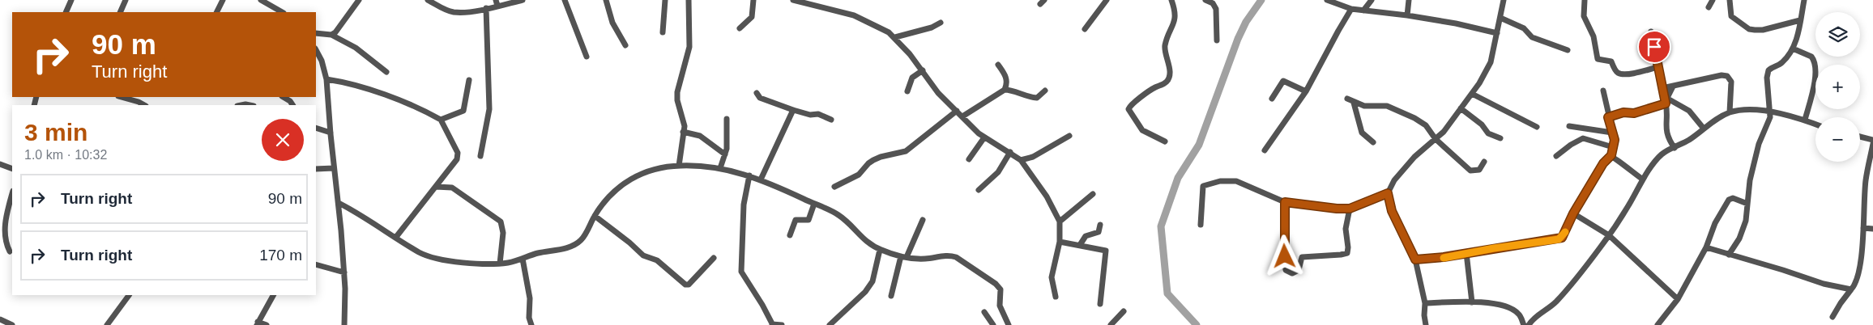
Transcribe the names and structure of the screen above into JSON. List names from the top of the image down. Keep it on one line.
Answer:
{"page":{"map_buttons":["+","−"],"turn":["90 m","Turn right"],"heading":["3 min","1.0 km · 10:32"],"list":[{"name":"Turn right","value":"90 m"},{"name":"Turn right","value":"170 m"}]}}
